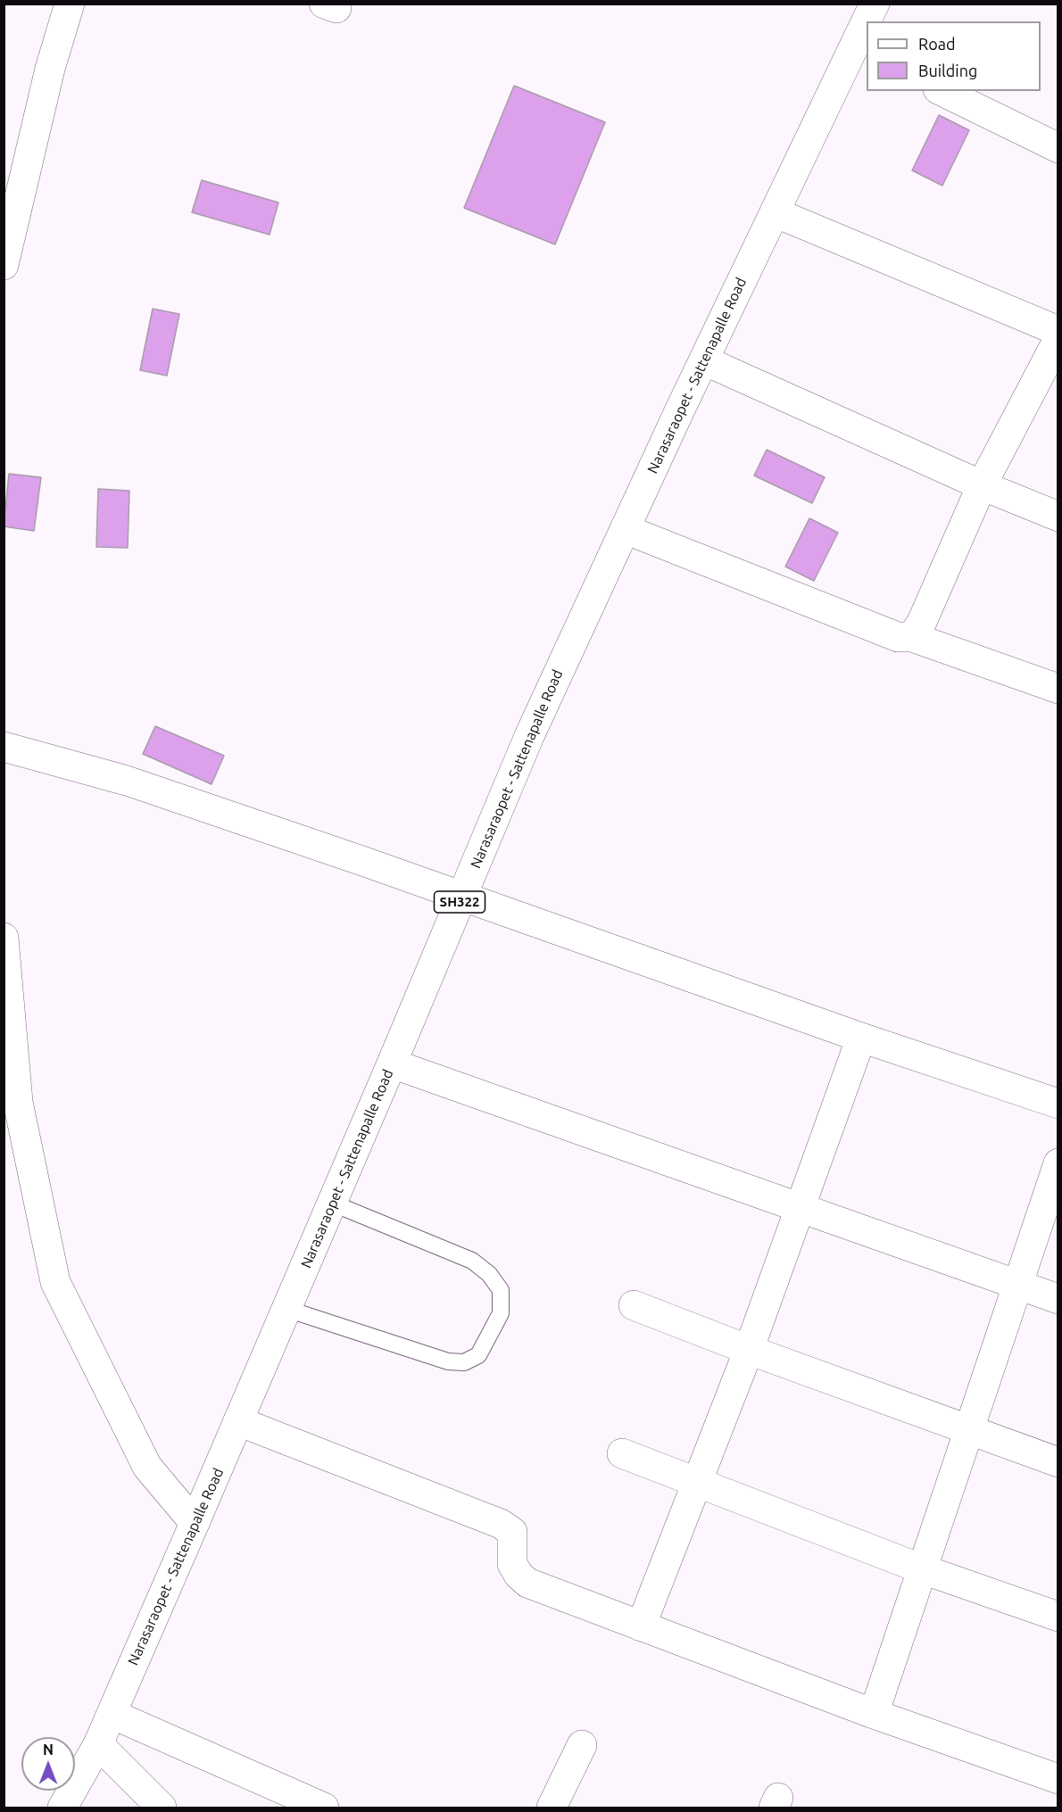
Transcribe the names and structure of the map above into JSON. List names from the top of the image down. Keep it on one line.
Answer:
{"streets":{"street":["Narasaraopet - Sattenapalle Road","SH322"]},"legend":["Road","Building"],"north":"top"}
